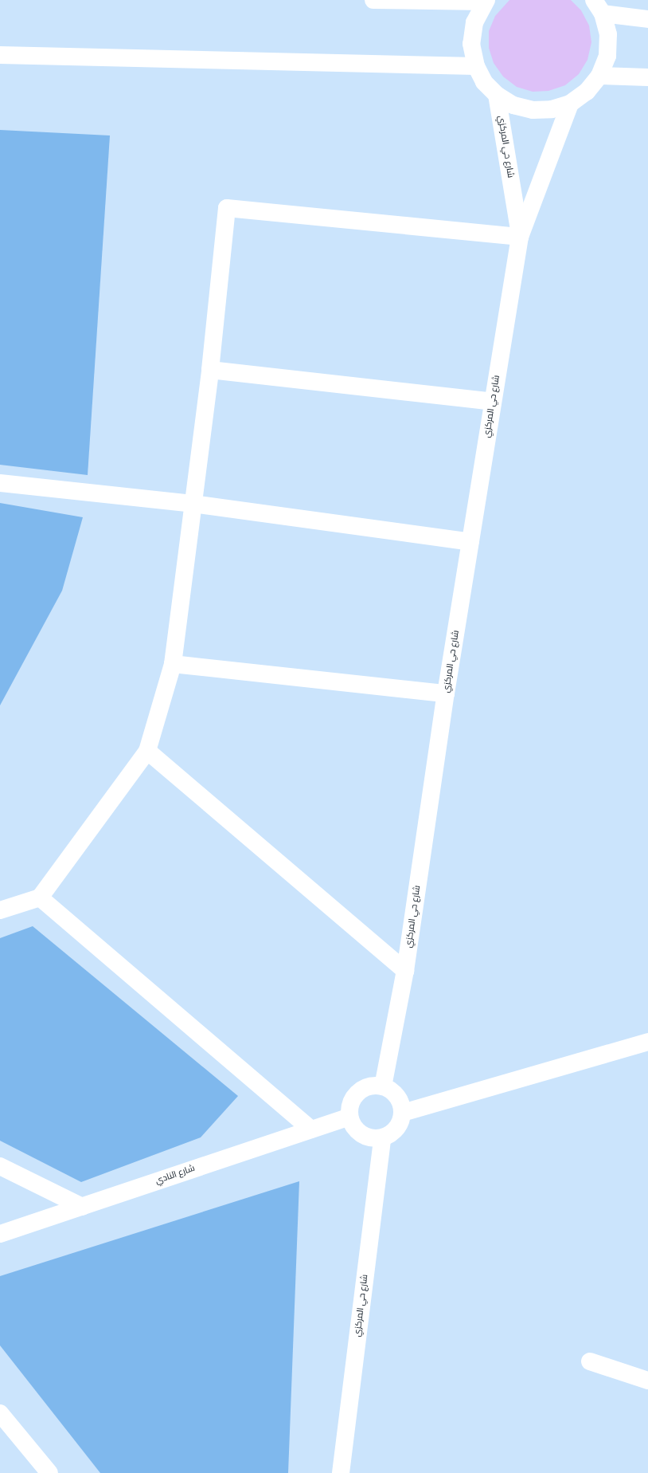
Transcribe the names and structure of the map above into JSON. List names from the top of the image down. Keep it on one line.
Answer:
{"streets":{"street":["شارع حي المركزي","شارع النادي"]},"crossings":[["شارع حي المركزي","شارع النادي"]]}
